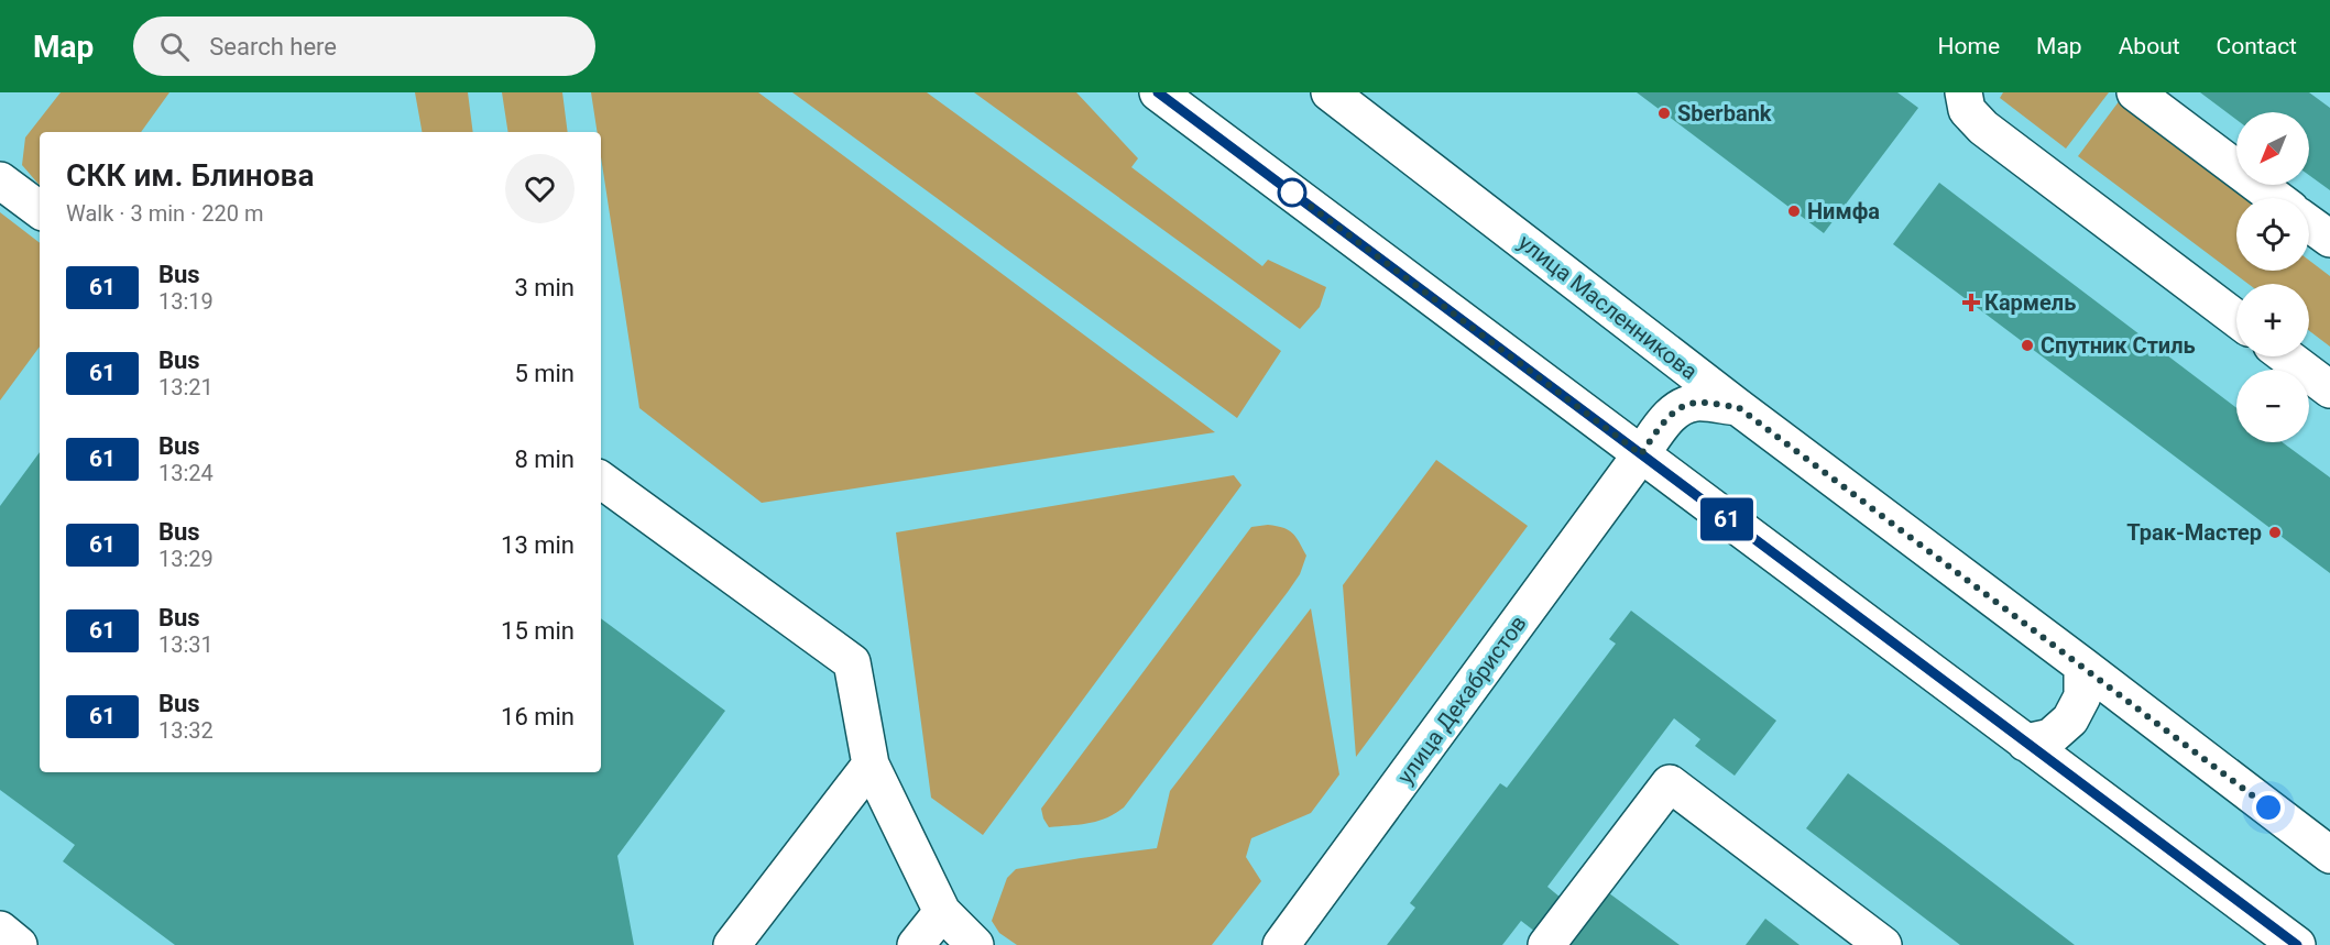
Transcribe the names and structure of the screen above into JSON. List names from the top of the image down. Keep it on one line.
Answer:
{"streets":{"main road":["улица Масленникова","улица Декабристов"]},"crossings":[["улица Масленникова","улица Декабристов"]],"places":{"other":["Sberbank","Нимфа","Спутник Стиль","Трак-Мастер"],"health":["Кармель"]},"lines":["bus line 61"],"north":"bottom left","page":{"header":"Map","search":"Search here","nav":["Home","Map","About","Contact"],"on_map":"61","map_buttons":["+","−"],"heading":["СКК им. Блинова","Walk · 3 min · 220 m"],"list":[{"mark":"61","name":"Bus","note":"13:19","value":"3 min"},{"mark":"61","name":"Bus","note":"13:21","value":"5 min"},{"mark":"61","name":"Bus","note":"13:24","value":"8 min"},{"mark":"61","name":"Bus","note":"13:29","value":"13 min"},{"mark":"61","name":"Bus","note":"13:31","value":"15 min"},{"mark":"61","name":"Bus","note":"13:32","value":"16 min"}]}}
